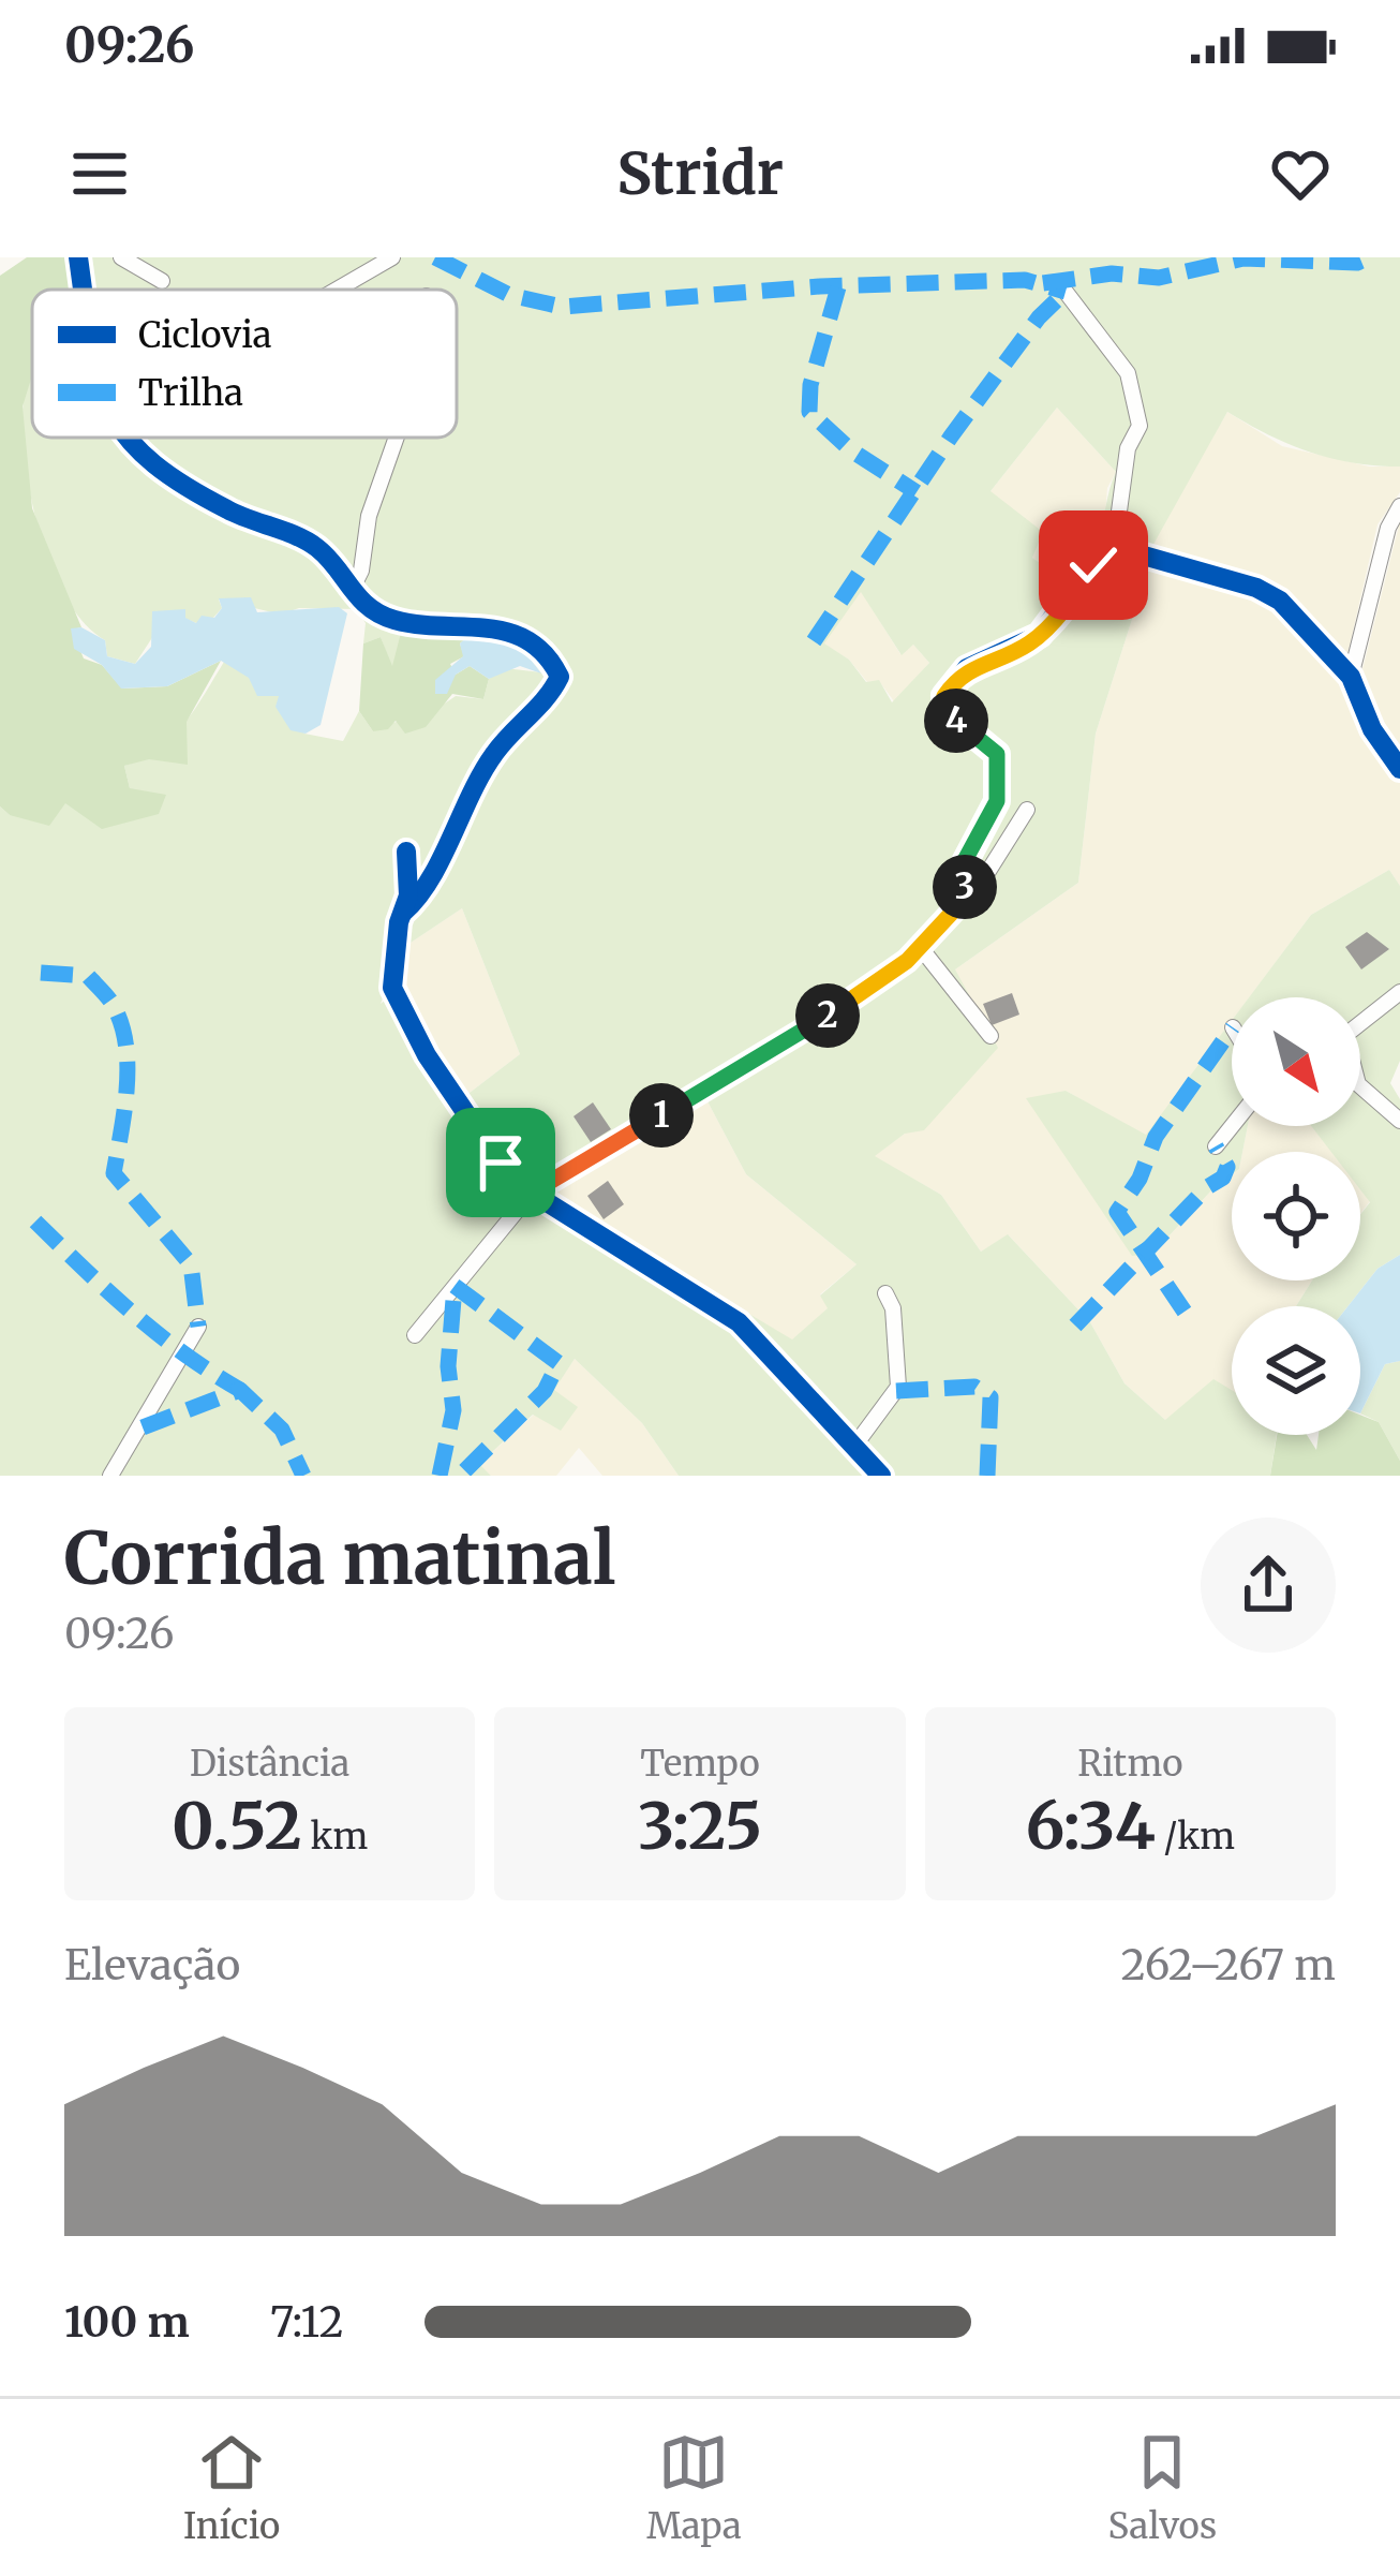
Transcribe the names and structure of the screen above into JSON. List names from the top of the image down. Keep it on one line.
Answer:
{"legend":["Ciclovia","Trilha"],"north":"bottom right","page":{"status":"09:26","header":"Stridr","pins":["4","3","2","1"],"heading":["Corrida matinal","09:26"],"stats":[["Distância","0.52 km"],["Tempo","3:25"],["Ritmo","6:34 /km"]],"chart":["Elevação","262–267 m"],"list":[{"name":"100 m","note":"7:12"}],"tabs":["Início","Mapa","Salvos"]}}
